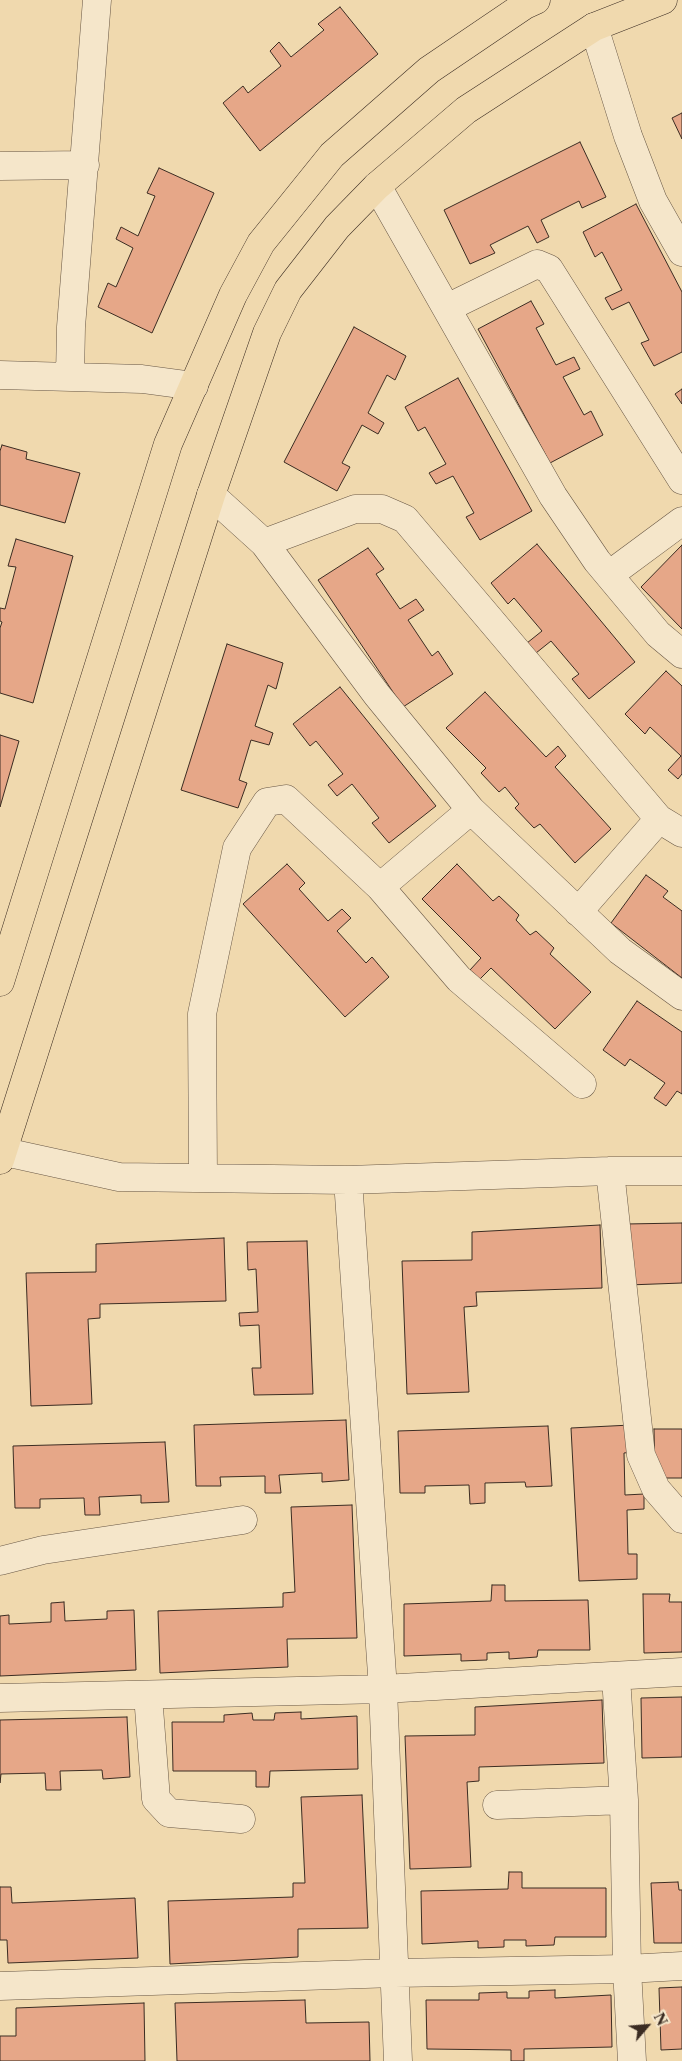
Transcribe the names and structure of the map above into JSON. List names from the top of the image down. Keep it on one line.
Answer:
{"north":"top right"}
